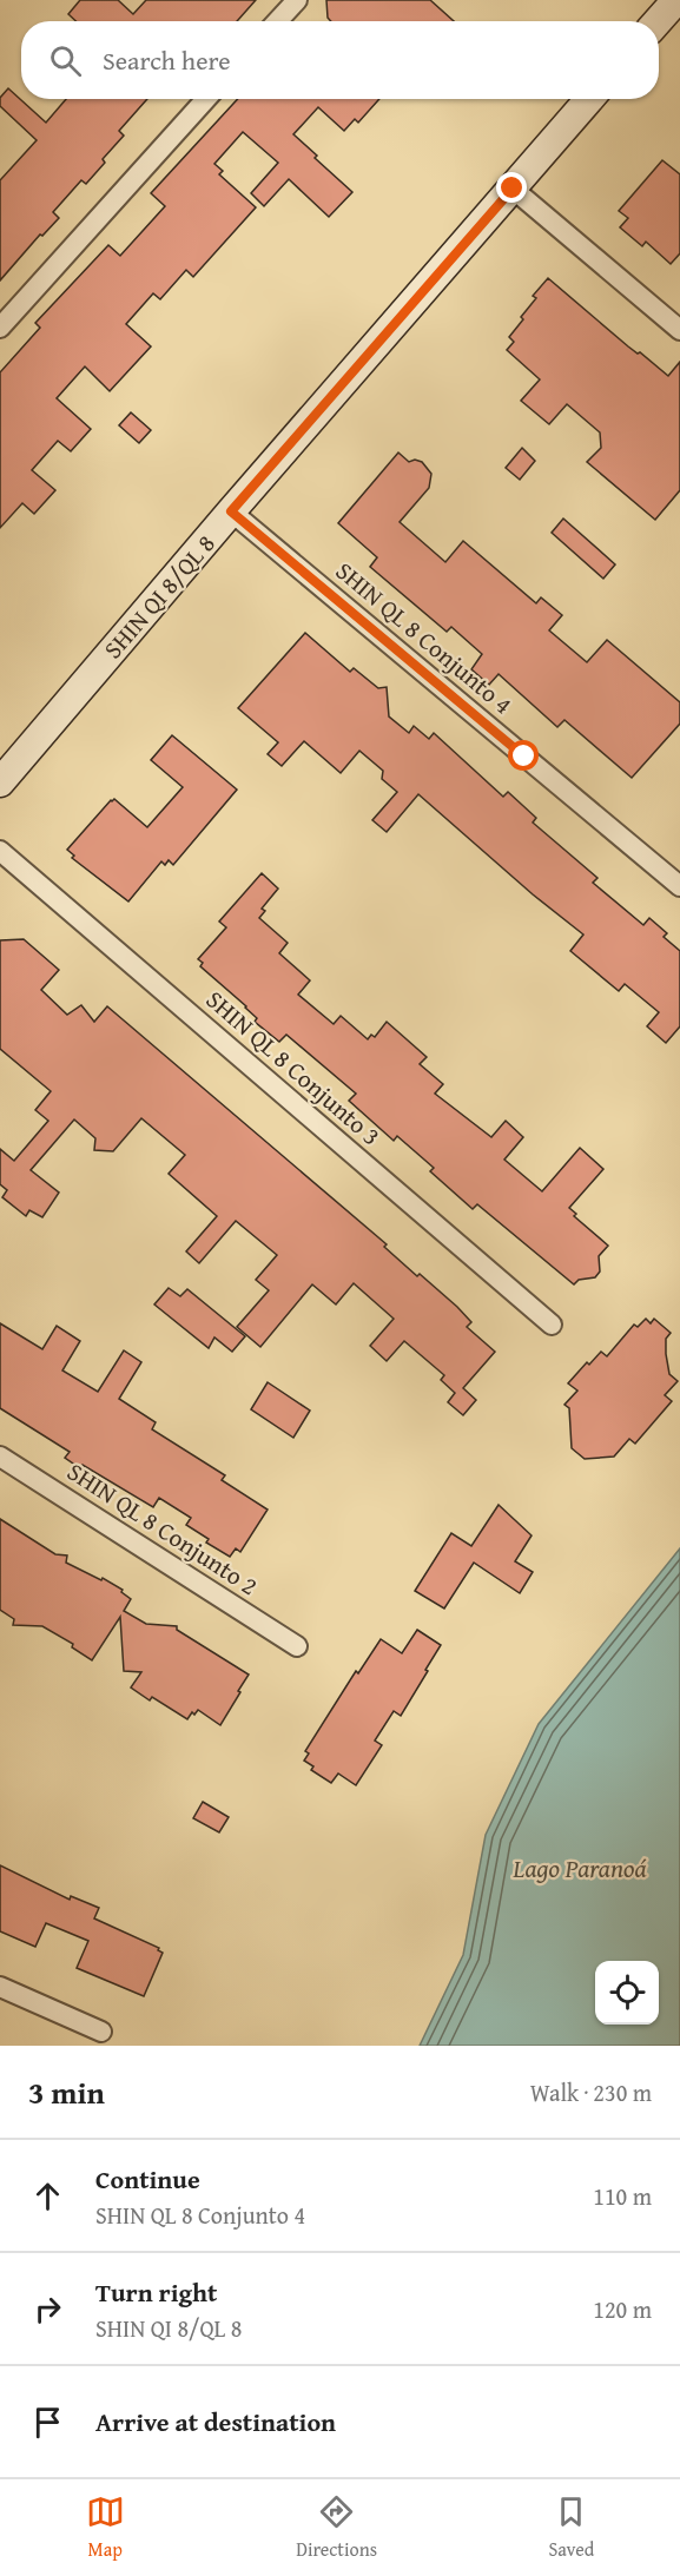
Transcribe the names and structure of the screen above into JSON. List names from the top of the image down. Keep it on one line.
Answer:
{"streets":{"street":["SHIN QI 8/QL 8","SHIN QL 8 Conjunto 4","SHIN QL 8 Conjunto 3","SHIN QL 8 Conjunto 2"]},"crossings":[["SHIN QI 8/QL 8","SHIN QL 8 Conjunto 4"]],"water":["Lago Paranoá"],"page":{"search":"Search here","heading":["3 min","Walk · 230 m"],"list":[["Continue","SHIN QL 8 Conjunto 4","110 m"],["Turn right","SHIN QI 8/QL 8","120 m"],"Arrive at destination"],"nav":["Map","Directions","Saved"]}}
